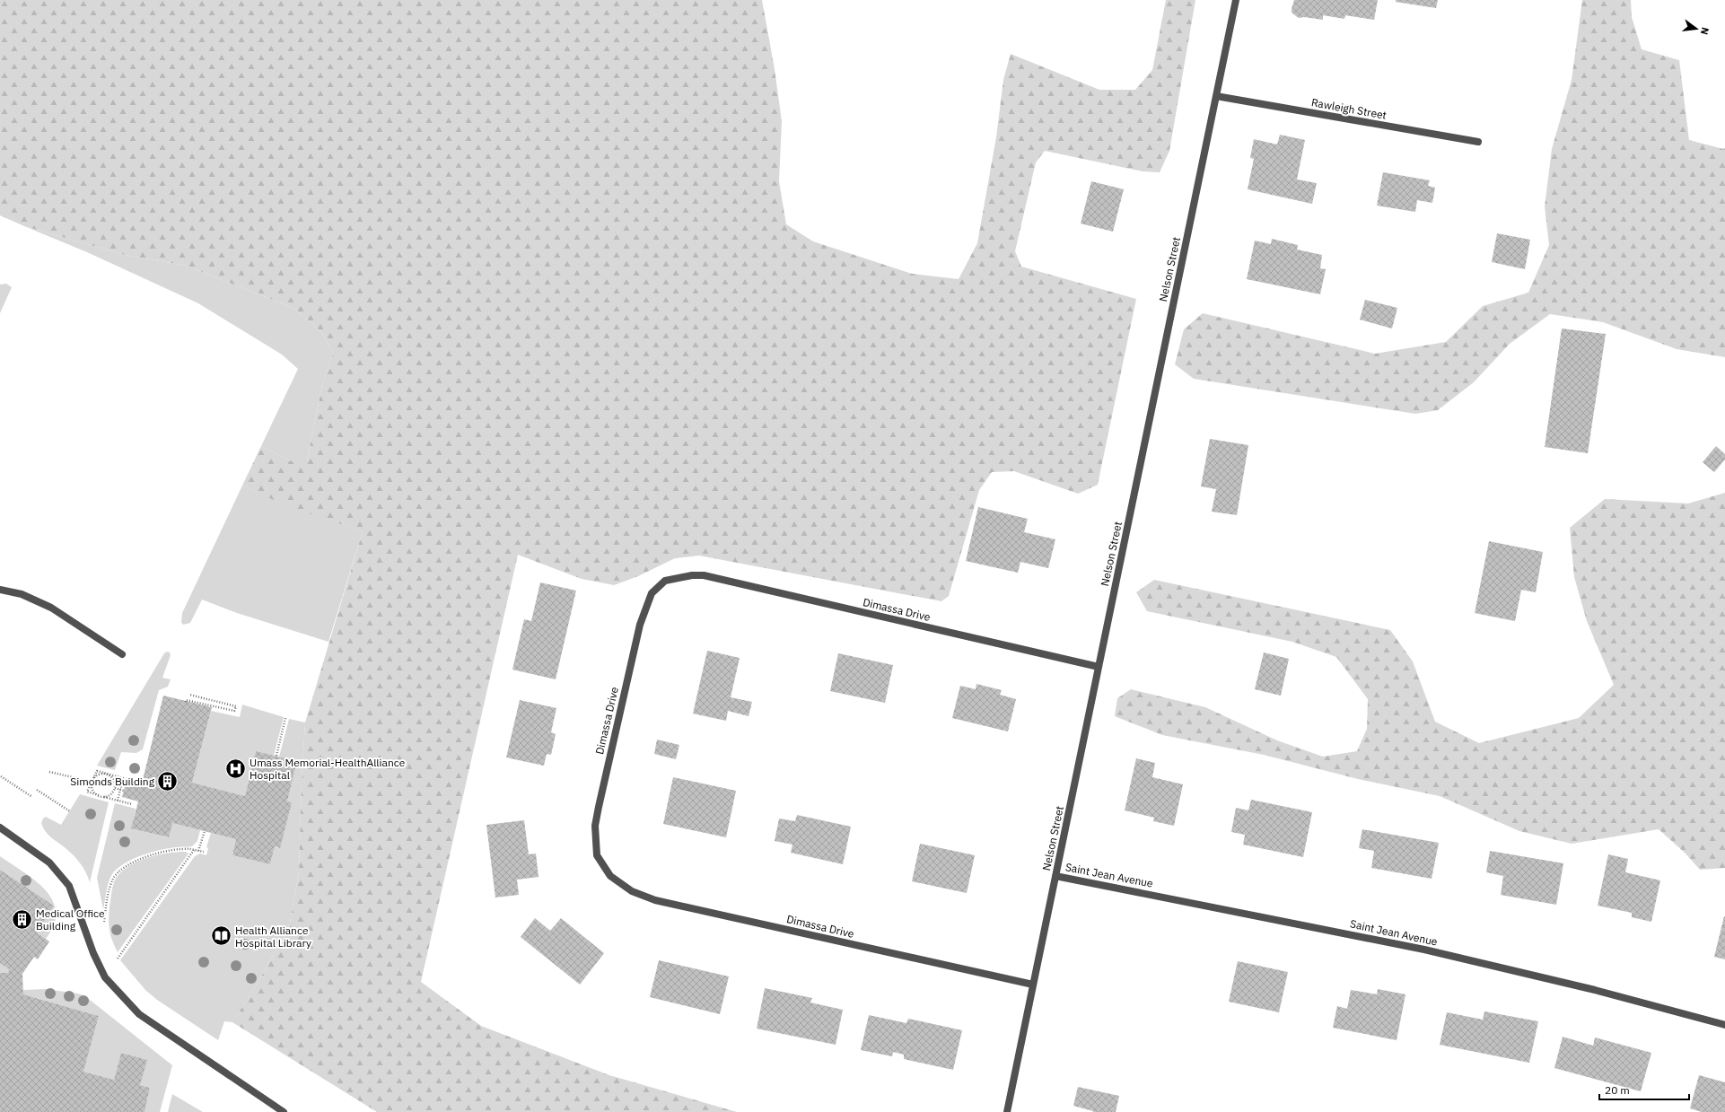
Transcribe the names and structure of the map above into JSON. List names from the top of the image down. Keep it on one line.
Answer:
{"streets":{"street":["Rawleigh Street","Nelson Street","Dimassa Drive","Saint Jean Avenue"]},"crossings":[["Rawleigh Street","Nelson Street"],["Nelson Street","Dimassa Drive"],["Nelson Street","Saint Jean Avenue"]],"places":{"hospital":["Umass Memorial-HealthAlliance Hospital"],"building":["Simonds Building","Medical Office Building"],"library":["Health Alliance Hospital Library"]},"scale_bar":"20 m","north":"right"}
